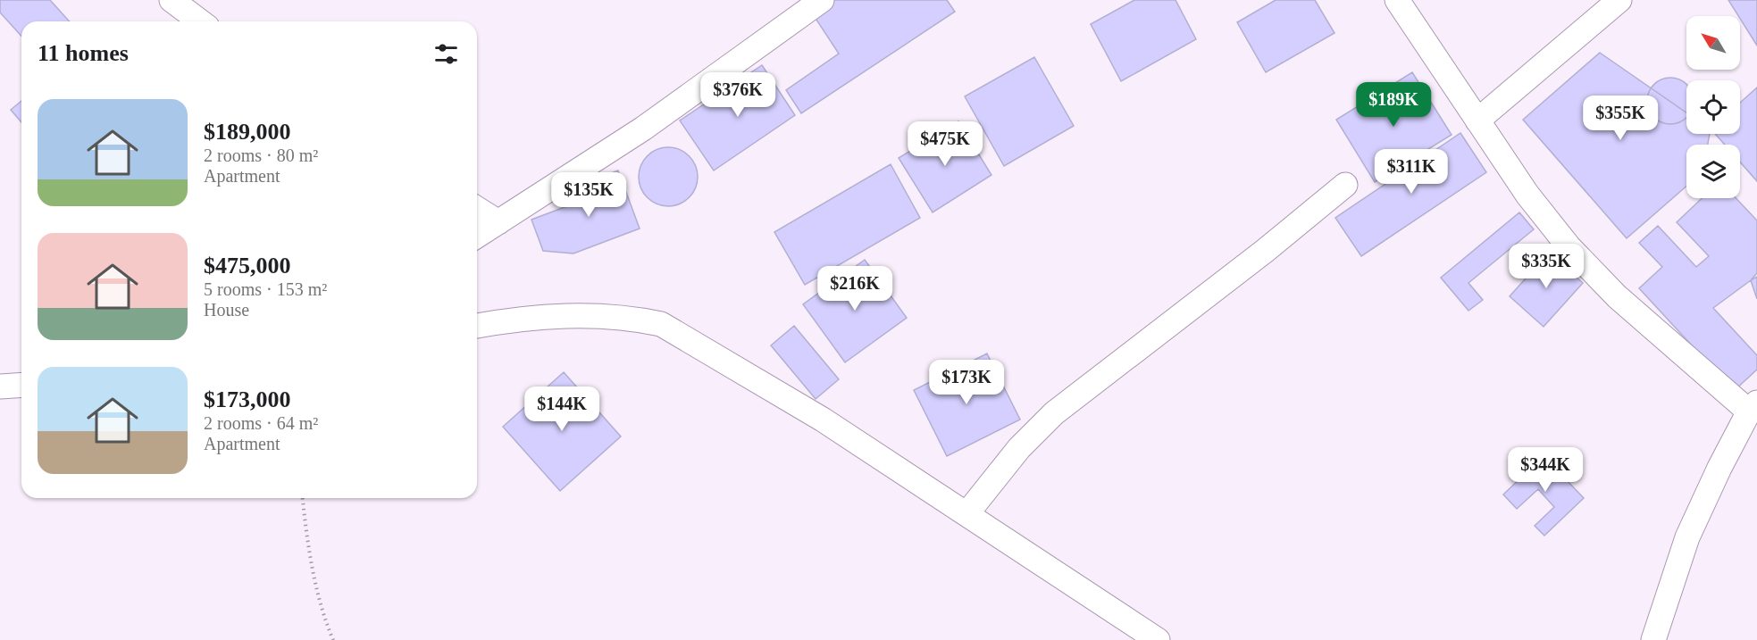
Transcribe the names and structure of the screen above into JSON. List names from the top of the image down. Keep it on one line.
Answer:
{"north":"top left","page":{"heading":"11 homes","price":["$376K","$189K","$355K","$475K","$311K","$135K","$335K","$216K","$173K","$144K","$344K"],"list":[{"name":"$189,000","note":"2 rooms · 80 m² · Apartment"},{"name":"$475,000","note":"5 rooms · 153 m² · House"},{"name":"$173,000","note":"2 rooms · 64 m² · Apartment"}]}}
